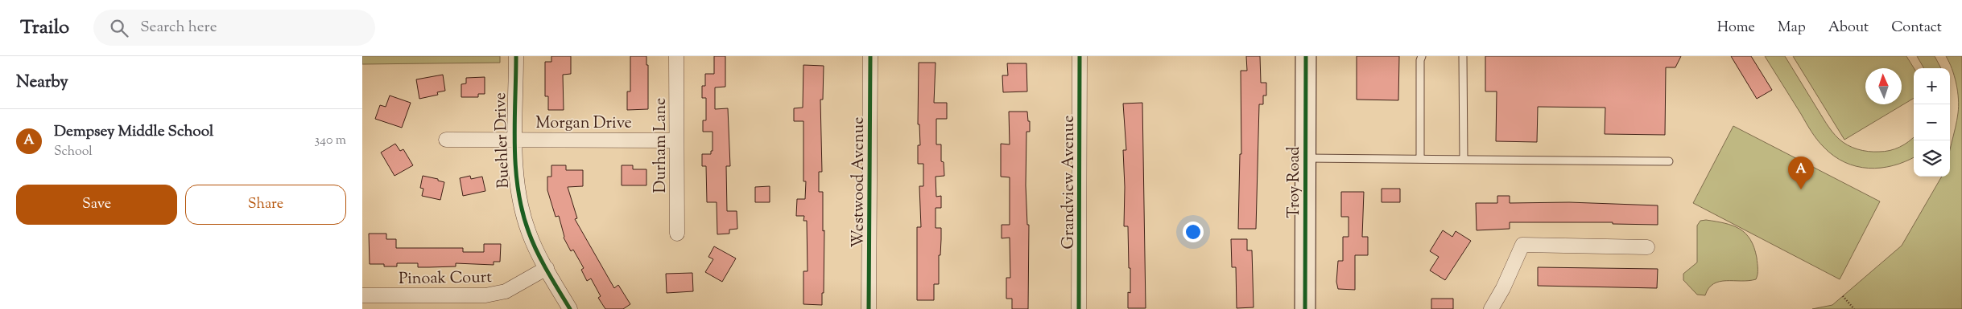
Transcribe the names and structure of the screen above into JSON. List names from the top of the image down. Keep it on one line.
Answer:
{"streets":{"street":["Morgan Drive","Buehler Drive","Durham Lane","Westwood Avenue","Grandview Avenue","Troy Road","Pinoak Court"]},"crossings":[["Morgan Drive","Buehler Drive"],["Morgan Drive","Durham Lane"],["Buehler Drive","Pinoak Court"]],"north":"top","page":{"header":"Trailo","search":"Search here","nav":["Home","Map","About","Contact"],"heading":"Nearby","map_buttons":["+","−"],"list":[{"mark":"A","name":"Dempsey Middle School","note":"School","value":"340 m"}],"pins":"A","buttons":["Save","Share"]}}
